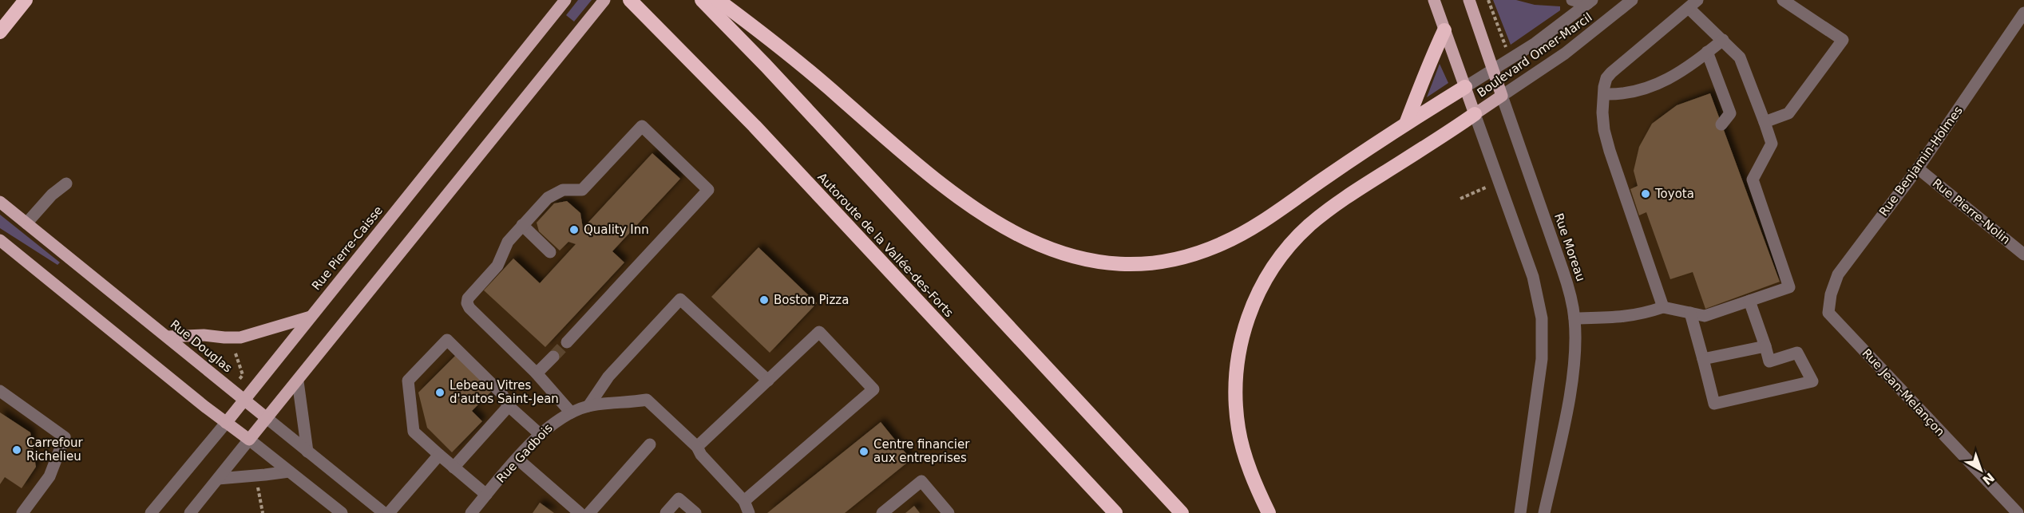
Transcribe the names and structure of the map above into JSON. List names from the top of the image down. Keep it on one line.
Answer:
{"streets":{"highway":["Autoroute de la Vallée-des-Forts"],"main road":["Boulevard Omer-Marcil","Rue Moreau","Rue Pierre-Caisse","Rue Douglas"],"street":["Rue Benjamin-Holmes","Rue Pierre-Nolin","Rue Jean-Melançon","Rue Gadbois"]},"crossings":[["Boulevard Omer-Marcil","Rue Moreau"],["Rue Benjamin-Holmes","Rue Pierre-Nolin"],["Rue Benjamin-Holmes","Rue Jean-Melançon"],["Rue Pierre-Caisse","Rue Douglas"]],"places":["Toyota","Quality Inn","Boston Pizza","Lebeau Vitres d'autos Saint-Jean","Carrefour Richelieu","Centre financier aux entreprises"],"north":"bottom right"}
